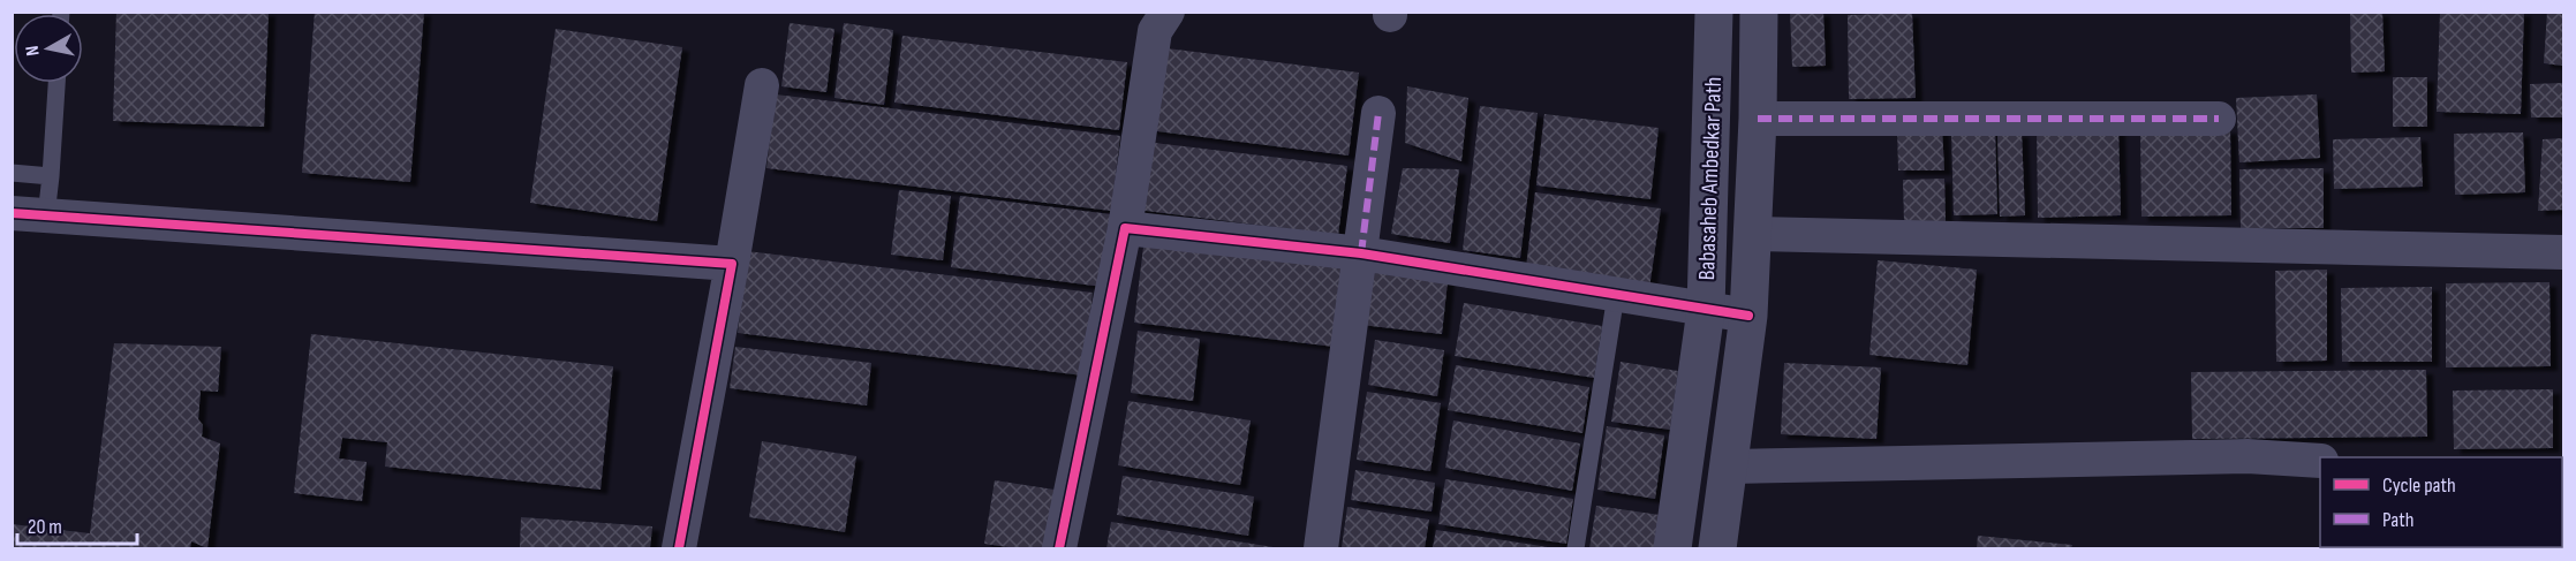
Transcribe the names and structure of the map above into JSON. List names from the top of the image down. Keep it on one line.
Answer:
{"streets":{"street":["Babasaheb Ambedkar Path"]},"legend":["Cycle path","Path"],"scale_bar":"20 m","north":"left"}
